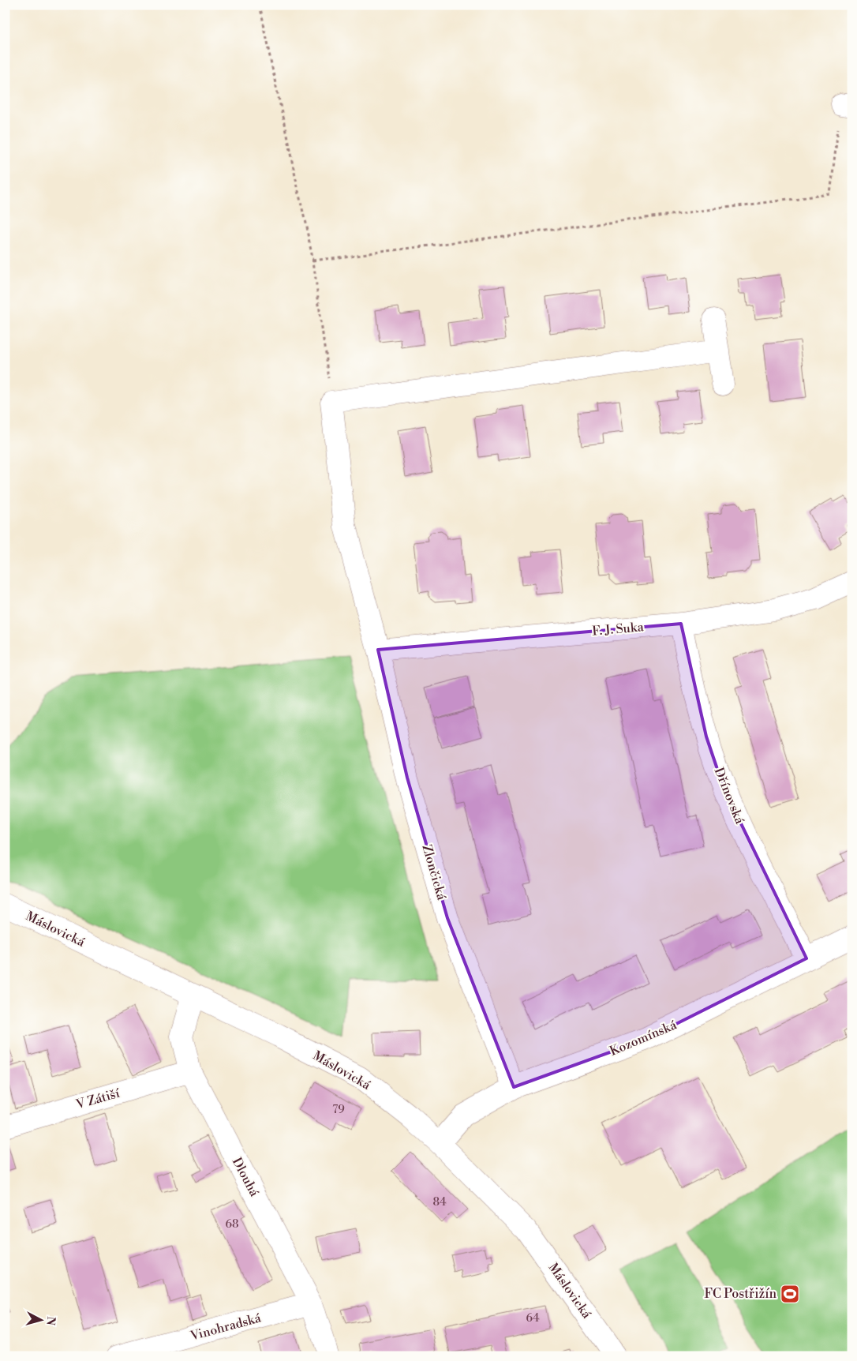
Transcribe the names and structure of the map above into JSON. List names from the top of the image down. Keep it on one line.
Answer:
{"streets":{"street":["F. J. Suka","Dřínovská","Zlončická","Máslovická","Kozomínská","V Zátiší","Dlouhá","Vinohradská"]},"crossings":[["F. J. Suka","Dřínovská"],["F. J. Suka","Zlončická"],["Dřínovská","Kozomínská"],["Zlončická","Kozomínská"],["Máslovická","Kozomínská"],["Máslovická","Dlouhá"],["V Zátiší","Dlouhá"],["Dlouhá","Vinohradská"]],"places":{"sports":["FC Postřižín"]},"house_numbers":["79","84","68","64"],"north":"right"}
